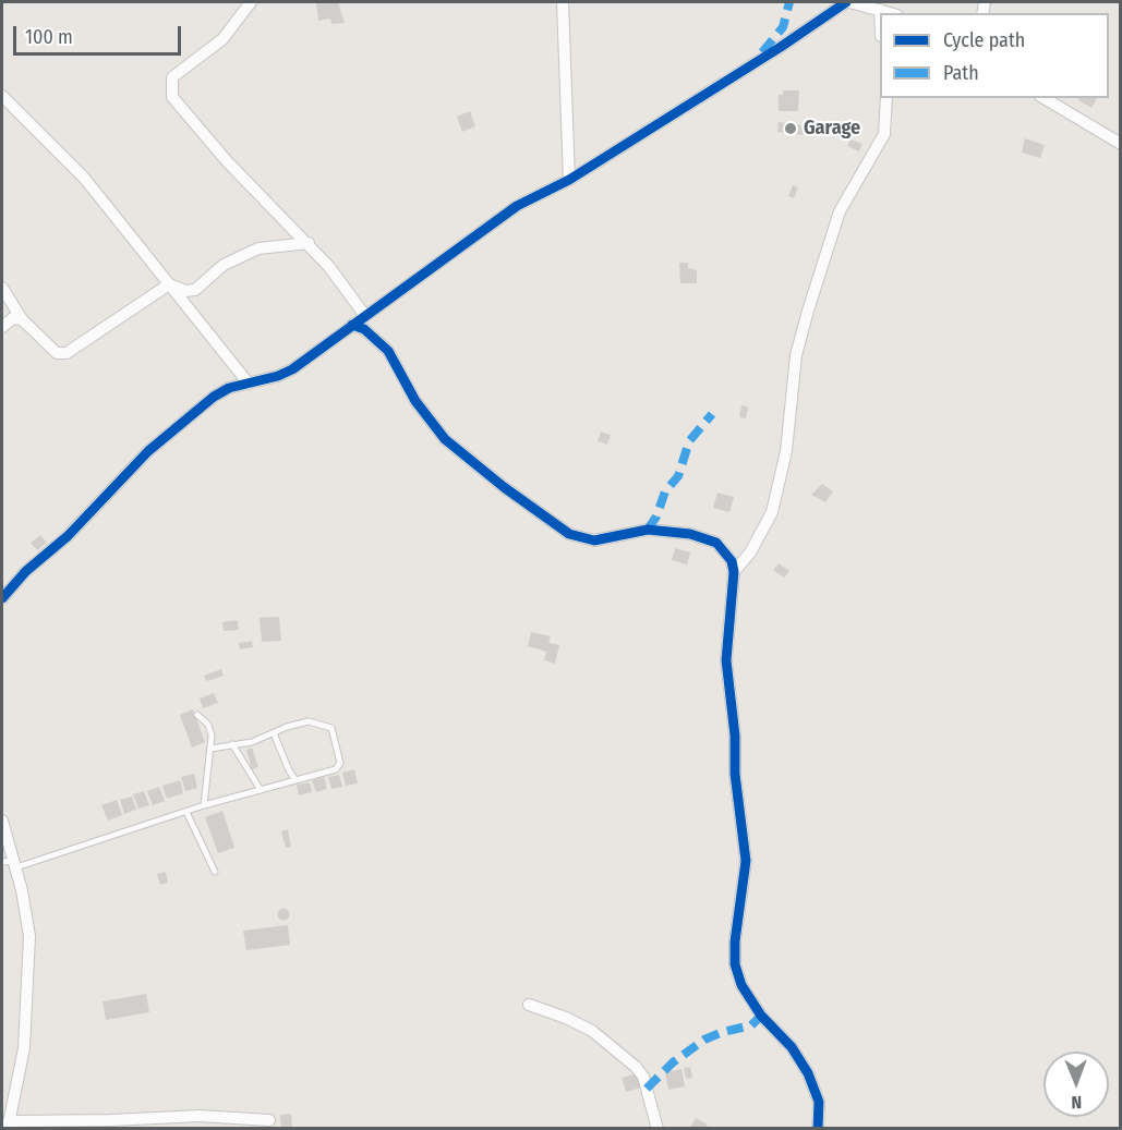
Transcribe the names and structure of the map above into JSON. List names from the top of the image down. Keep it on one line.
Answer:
{"places":["Garage"],"legend":["Cycle path","Path"],"scale_bar":"100 m","north":"bottom"}
